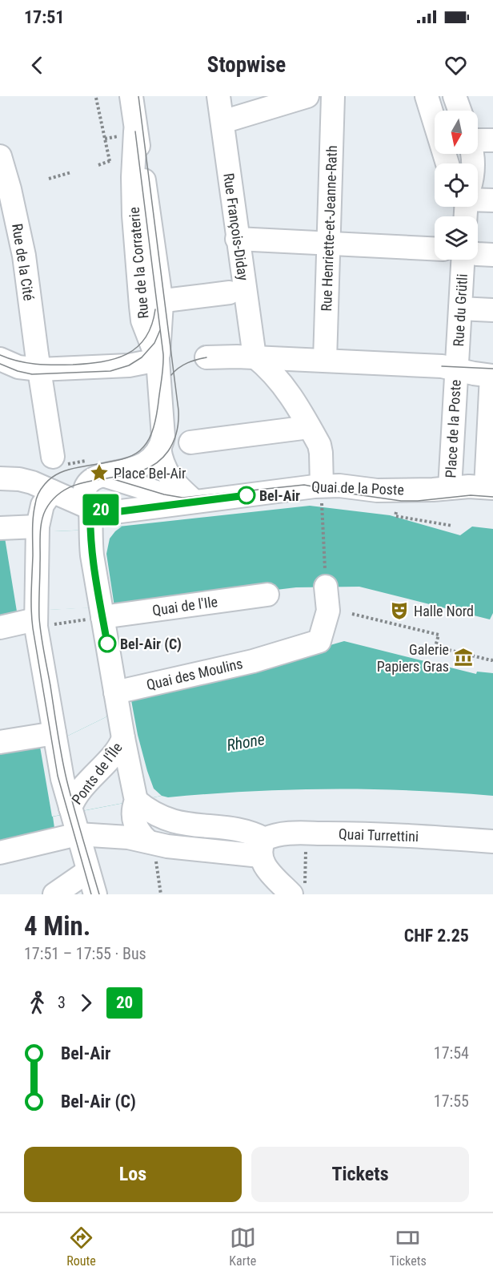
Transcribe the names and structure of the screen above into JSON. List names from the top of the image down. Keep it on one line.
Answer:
{"streets":{"street":["Rue François-Diday","Rue Henriette-et-Jeanne-Rath","Rue de la Cité","Rue de la Corraterie","Rue du Grütli","Place de la Poste","Quai de la Poste","Quai de l'Ile","Quai des Moulins","Ponts de l'Île","Quai Turrettini"]},"crossings":[["Rue du Grütli","Place de la Poste"],["Place de la Poste","Quai de la Poste"],["Quai de l'Ile","Ponts de l'Île"],["Quai des Moulins","Ponts de l'Île"],["Ponts de l'Île","Quai Turrettini"]],"water":["Rhone"],"places":{"place":["Place Bel-Air"],"other":["Bel-Air","Bel-Air (C)"],"theatre":["Halle Nord"],"museum":["Galerie Papiers Gras"]},"lines":["bus line 20"],"north":"bottom","page":{"status":"17:51","header":"Stopwise","on_map":"20","heading":["4 Min.","17:51 – 17:55 · Bus","CHF 2.25"],"legs":["3","20"],"list":[{"name":"Bel-Air","value":"17:54"},{"name":"Bel-Air (C)","value":"17:55"}],"buttons":["Los","Tickets"],"tabs":["Route","Karte","Tickets"]}}
